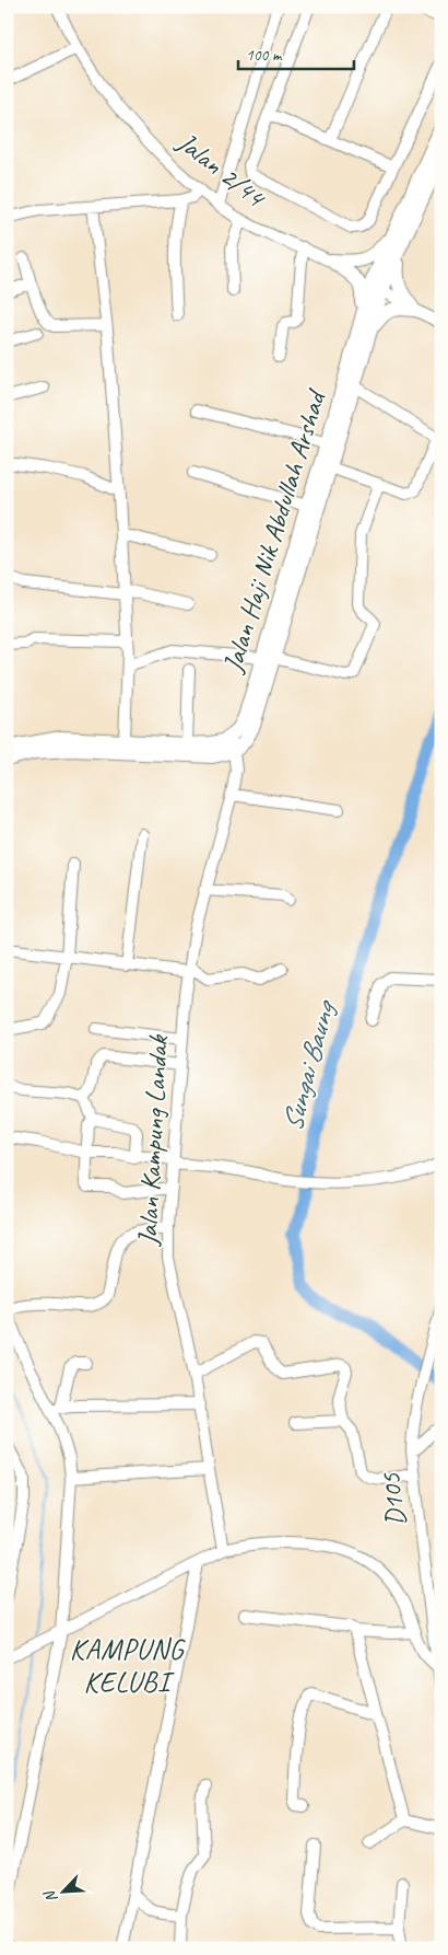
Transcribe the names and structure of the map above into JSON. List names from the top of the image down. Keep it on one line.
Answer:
{"streets":{"main road":["Jalan Haji Nik Abdullah Arshad"],"street":["Jalan 2/44","Jalan Kampung Landak","D105"]},"crossings":[["Jalan 2/44","Jalan Haji Nik Abdullah Arshad"],["Jalan Haji Nik Abdullah Arshad","Jalan Kampung Landak"]],"districts":["KAMPUNG KELUBI"],"water":["Sungai Baung"],"scale_bar":"100 m","north":"bottom left"}
